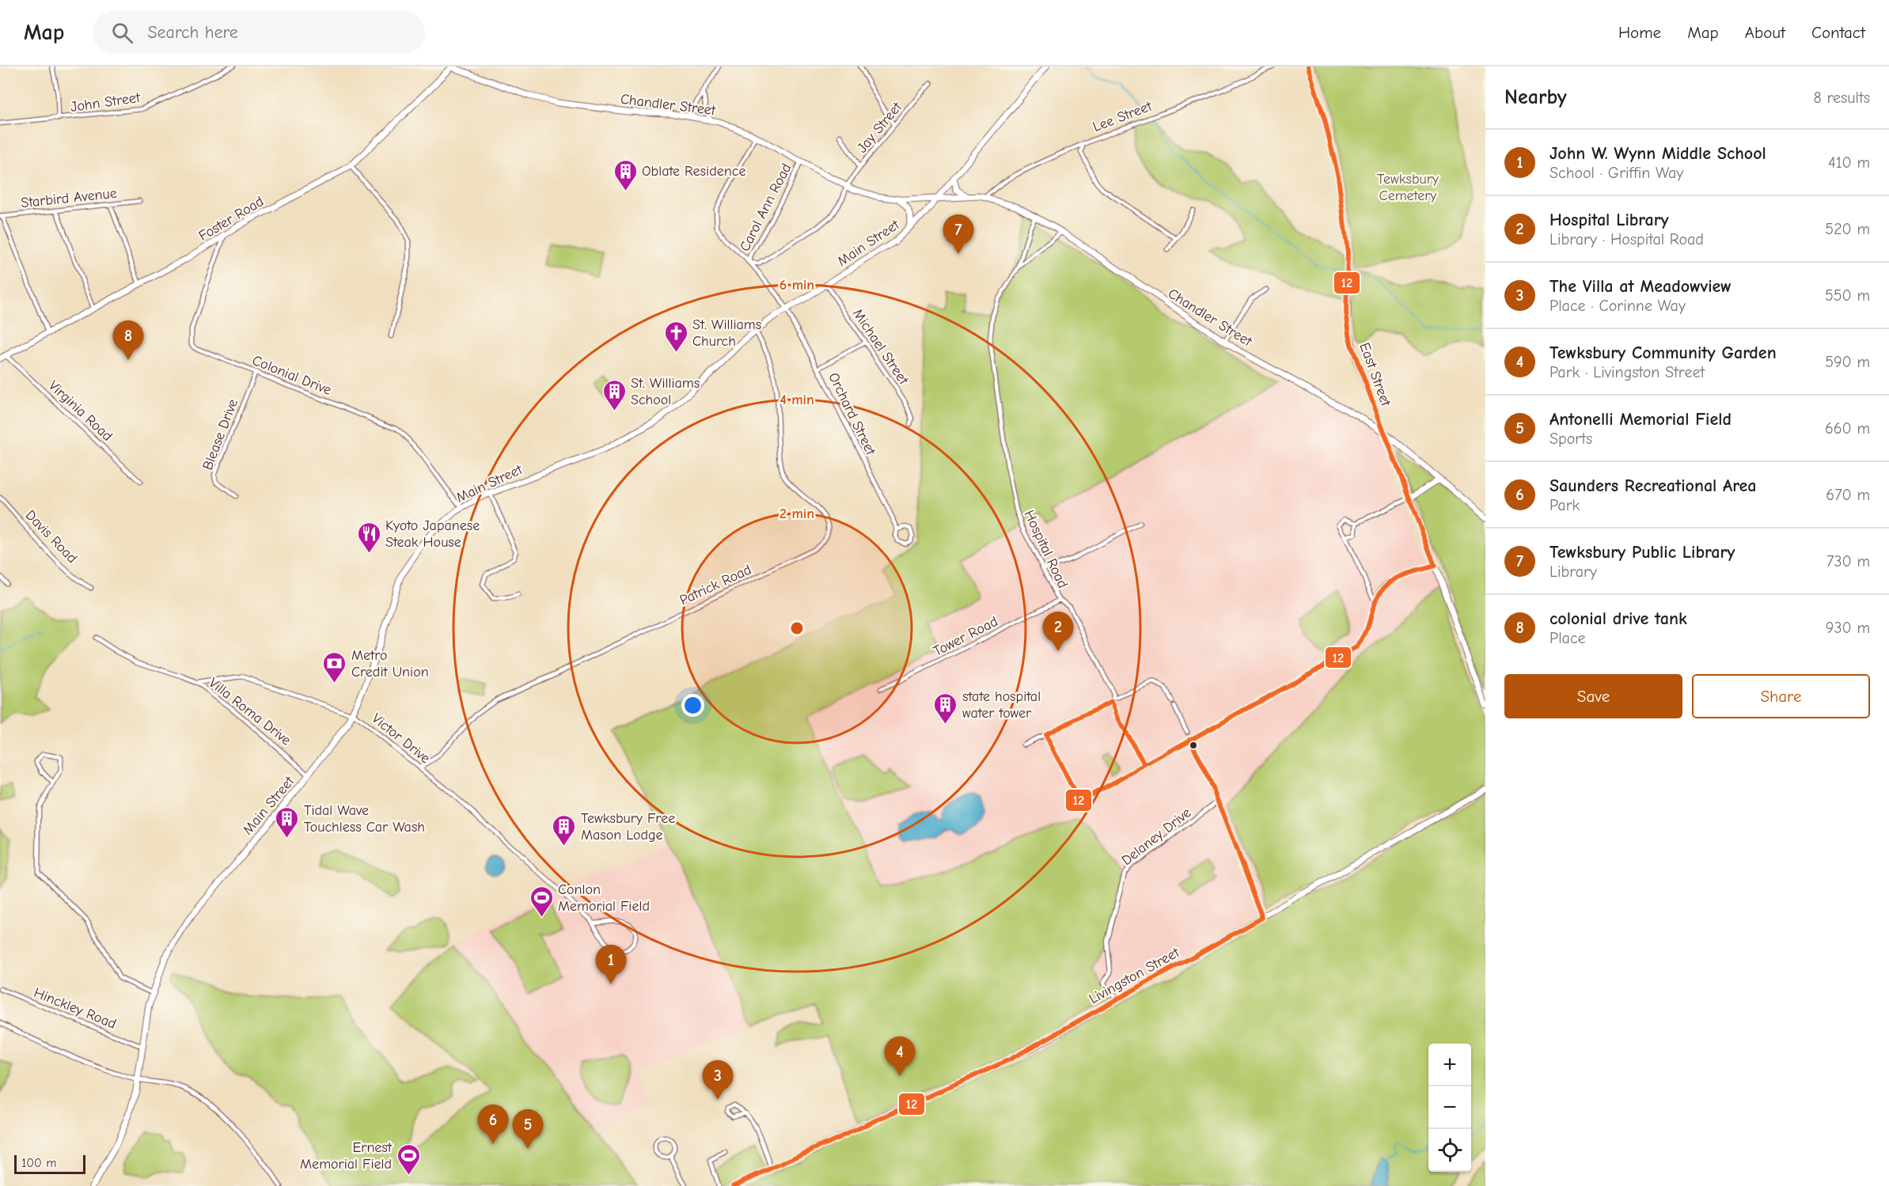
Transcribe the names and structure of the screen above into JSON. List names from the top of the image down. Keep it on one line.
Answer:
{"streets":{"main road":["Chandler Street","Foster Road","Main Street","East Street","Livingston Street"],"street":["John Street","Lee Street","Jay Street","Starbird Avenue","Carol Ann Road","Michael Street","Colonial Drive","Virginia Road","Orchard Street","Blease Drive","Davis Road","Hospital Road","Patrick Road","Tower Road","Villa Roma Drive","Victor Drive","Delaney Drive","Hinckley Road"]},"crossings":[["Chandler Street","Lee Street"],["Chandler Street","Jay Street"],["Chandler Street","Carol Ann Road"],["Chandler Street","Foster Road"],["Chandler Street","Main Street"],["Chandler Street","East Street"],["Chandler Street","Orchard Street"],["Chandler Street","Hospital Road"],["Jay Street","Carol Ann Road"],["Jay Street","Orchard Street"],["Carol Ann Road","Orchard Street"],["Foster Road","Colonial Drive"],["Foster Road","Virginia Road"],["Main Street","Michael Street"],["Main Street","Colonial Drive"],["Main Street","Orchard Street"],["Main Street","Patrick Road"],["Main Street","Villa Roma Drive"],["Main Street","Victor Drive"],["Main Street","Hinckley Road"],["Colonial Drive","Blease Drive"],["Hospital Road","Tower Road"],["Patrick Road","Victor Drive"],["Villa Roma Drive","Victor Drive"],["Delaney Drive","Livingston Street"]],"parks":["Tewksbury Cemetery"],"places":{"building":["Oblate Residence","St. Williams School","state hospital water tower","Tidal Wave Touchless Car Wash","Tewksbury Free Mason Lodge"],"church":["St. Williams Church"],"restaurant":["Kyoto Japanese Steak House"],"bank":["Metro Credit Union"],"sports":["Conlon Memorial Field","Ernest Memorial Field"]},"lines":["transit line 12"],"scale_bar":"100 m","page":{"header":"Map","search":"Search here","nav":["Home","Map","About","Contact"],"heading":["Nearby","8 results"],"list":[{"mark":"1","name":"John W. Wynn Middle School","note":"School · Griffin Way","value":"410 m"},{"mark":"2","name":"Hospital Library","note":"Library · Hospital Road","value":"520 m"},{"mark":"3","name":"The Villa at Meadowview","note":"Place · Corinne Way","value":"550 m"},{"mark":"4","name":"Tewksbury Community Garden","note":"Park · Livingston Street","value":"590 m"},{"mark":"5","name":"Antonelli Memorial Field","note":"Sports","value":"660 m"},{"mark":"6","name":"Saunders Recreational Area","note":"Park","value":"670 m"},{"mark":"7","name":"Tewksbury Public Library","note":"Library","value":"730 m"},{"mark":"8","name":"colonial drive tank","note":"Place","value":"930 m"}],"pins":["7","8","2","1","4","3","6","5"],"buttons":["Save","Share"],"map_buttons":["+","−"],"scale":"100 m"},"rings":["6 min","4 min","2 min"]}
